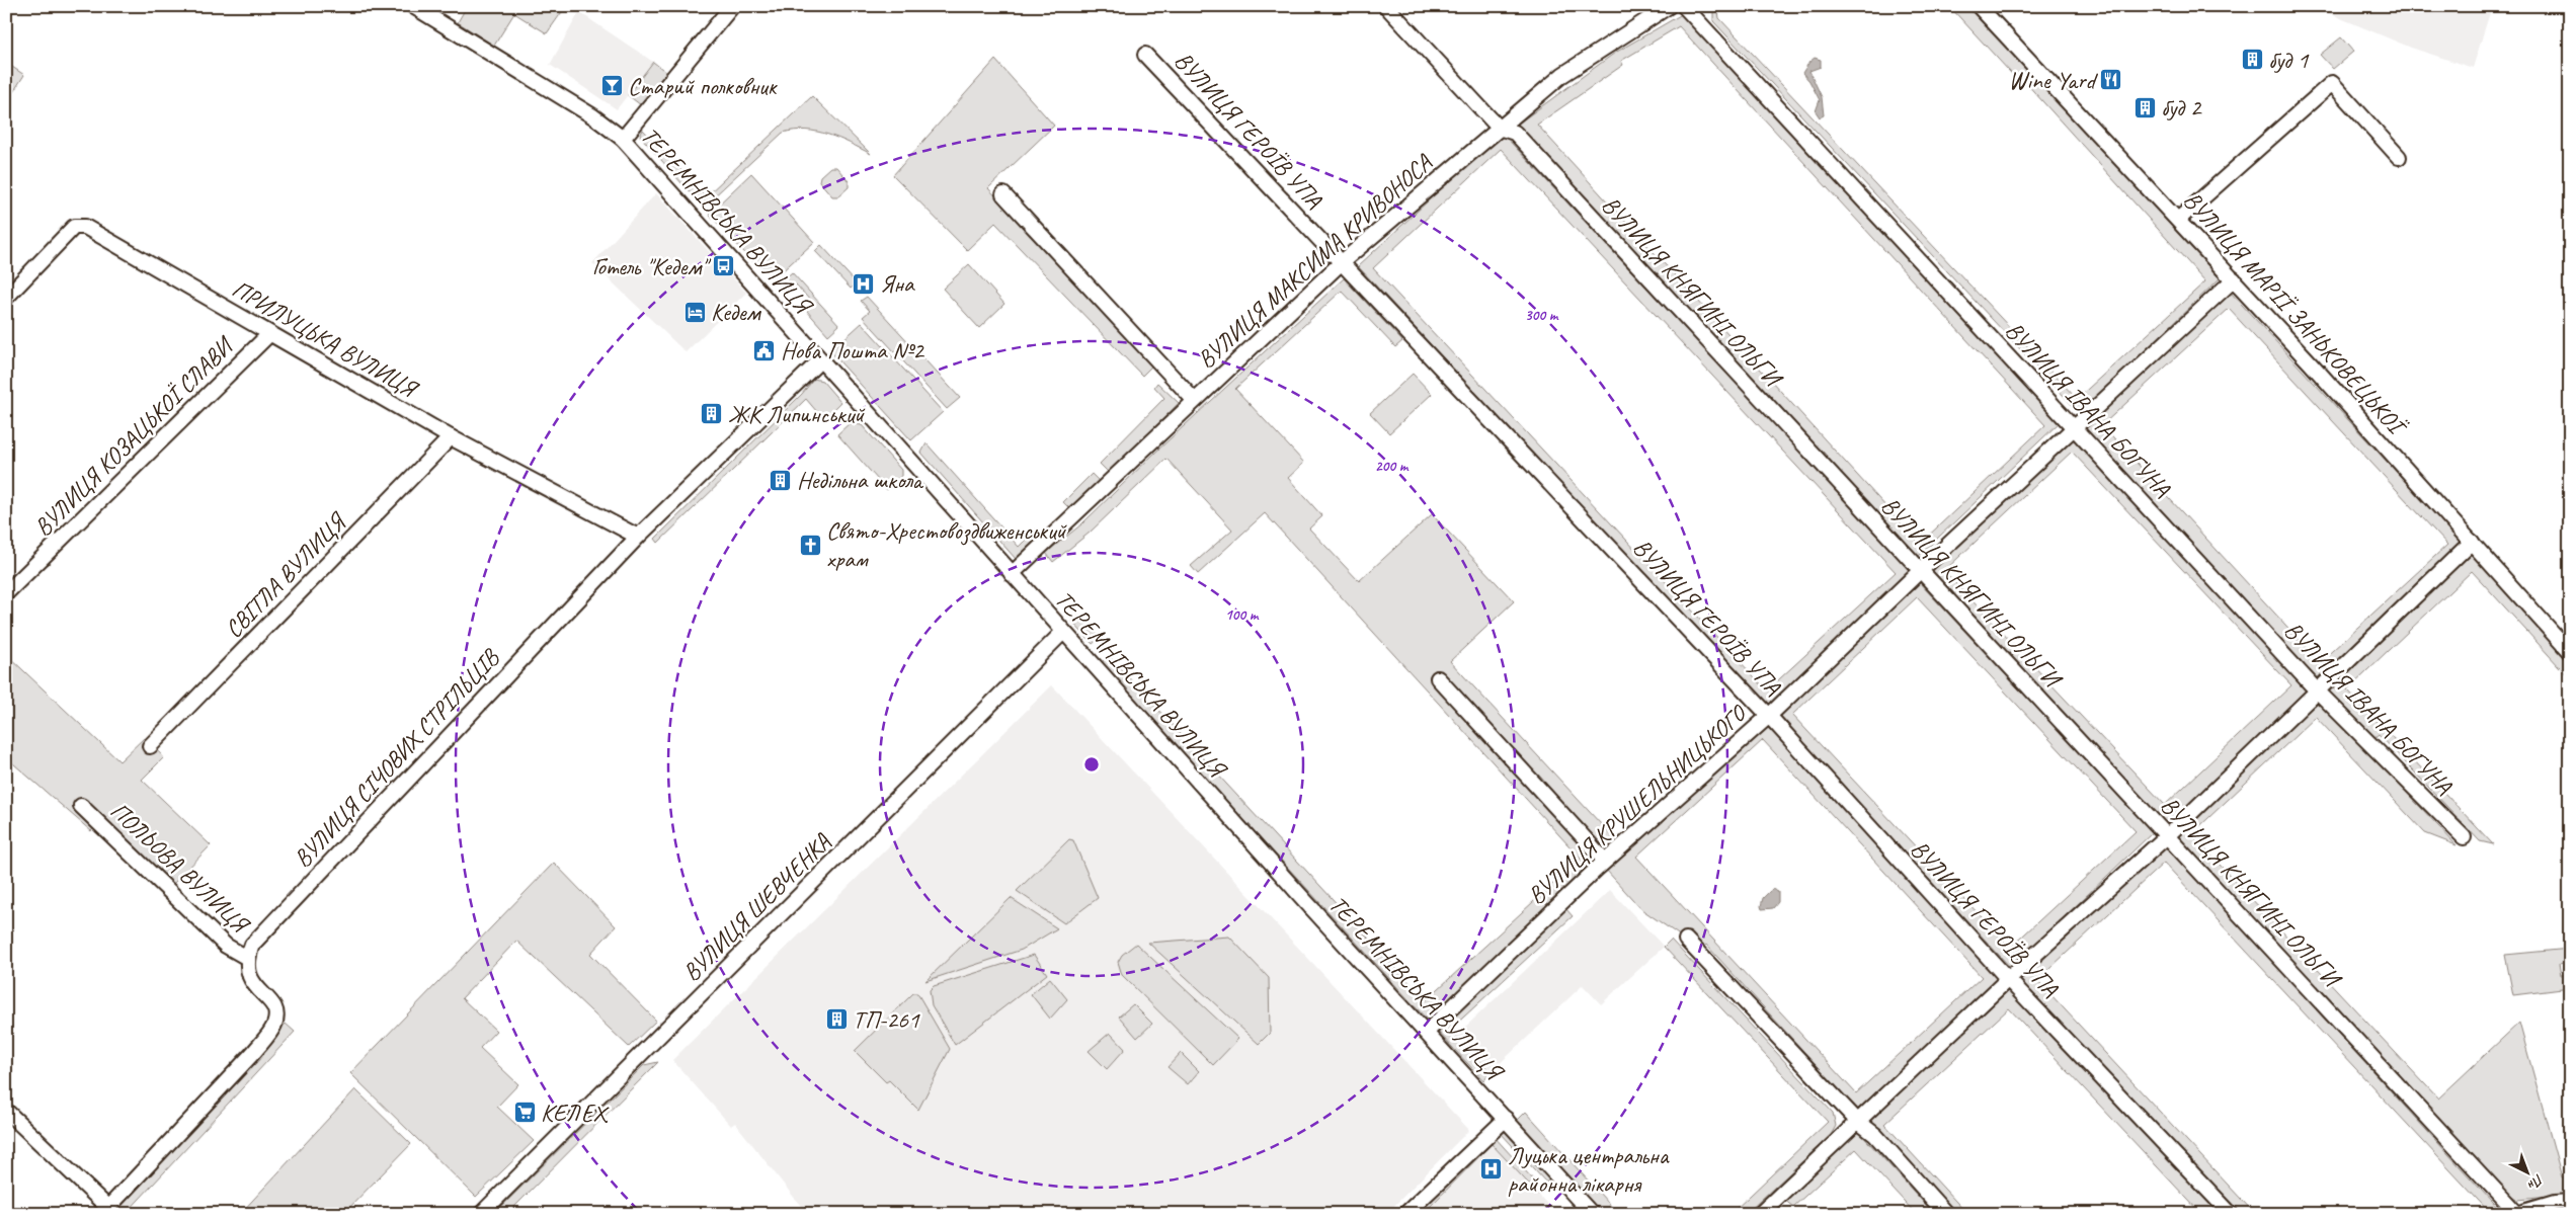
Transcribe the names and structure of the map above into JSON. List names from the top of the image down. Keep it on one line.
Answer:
{"streets":{"street":["ВУЛИЦЯ ГЕРОЇВ УПА","ТЕРЕМНІВСЬКА ВУЛИЦЯ","ВУЛИЦЯ МАКСИМА КРИВОНОСА","ВУЛИЦЯ КНЯГИНІ ОЛЬГИ","ВУЛИЦЯ МАРІЇ ЗАНЬКОВЕЦЬКОЇ","ПРИЛУЦЬКА ВУЛИЦЯ","ВУЛИЦЯ ІВАНА БОГУНА","ВУЛИЦЯ КОЗАЦЬКОЇ СЛАВИ","СВІТЛА ВУЛИЦЯ","ВУЛИЦЯ СІЧОВИХ СТРІЛЬЦІВ","ВУЛИЦЯ КРУШЕЛЬНИЦЬКОГО","ПОЛЬОВА ВУЛИЦЯ","ВУЛИЦЯ ШЕВЧЕНКА"]},"crossings":[["ВУЛИЦЯ ГЕРОЇВ УПА","ВУЛИЦЯ МАКСИМА КРИВОНОСА"],["ВУЛИЦЯ ГЕРОЇВ УПА","ВУЛИЦЯ КРУШЕЛЬНИЦЬКОГО"],["ТЕРЕМНІВСЬКА ВУЛИЦЯ","ВУЛИЦЯ МАКСИМА КРИВОНОСА"],["ТЕРЕМНІВСЬКА ВУЛИЦЯ","ВУЛИЦЯ СІЧОВИХ СТРІЛЬЦІВ"],["ТЕРЕМНІВСЬКА ВУЛИЦЯ","ВУЛИЦЯ КРУШЕЛЬНИЦЬКОГО"],["ТЕРЕМНІВСЬКА ВУЛИЦЯ","ВУЛИЦЯ ШЕВЧЕНКА"],["ВУЛИЦЯ МАКСИМА КРИВОНОСА","ВУЛИЦЯ КНЯГИНІ ОЛЬГИ"],["ВУЛИЦЯ КНЯГИНІ ОЛЬГИ","ВУЛИЦЯ КРУШЕЛЬНИЦЬКОГО"],["ВУЛИЦЯ МАРІЇ ЗАНЬКОВЕЦЬКОЇ","ВУЛИЦЯ КРУШЕЛЬНИЦЬКОГО"],["ПРИЛУЦЬКА ВУЛИЦЯ","ВУЛИЦЯ КОЗАЦЬКОЇ СЛАВИ"],["ПРИЛУЦЬКА ВУЛИЦЯ","СВІТЛА ВУЛИЦЯ"],["ПРИЛУЦЬКА ВУЛИЦЯ","ВУЛИЦЯ СІЧОВИХ СТРІЛЬЦІВ"],["ВУЛИЦЯ ІВАНА БОГУНА","ВУЛИЦЯ КРУШЕЛЬНИЦЬКОГО"],["ВУЛИЦЯ СІЧОВИХ СТРІЛЬЦІВ","ПОЛЬОВА ВУЛИЦЯ"]],"places":{"building":["буд 1","буд 2","ЖК Липинський","Недільна школа","ТП-261"],"restaurant":["Wine Yard"],"bar":["Старий полковник"],"bus stop":["Готель \"Кедем\""],"hospital":["Яна","Луцька центральна районна лікарня"],"hotel":["Кедем"],"public building":["Нова Пошта №2"],"church":["Свято-Хрестовоздвиженський храм"],"supermarket":["КЕЛЕХ"]},"north":"bottom right","rings":["300 m","200 m","100 m"]}
